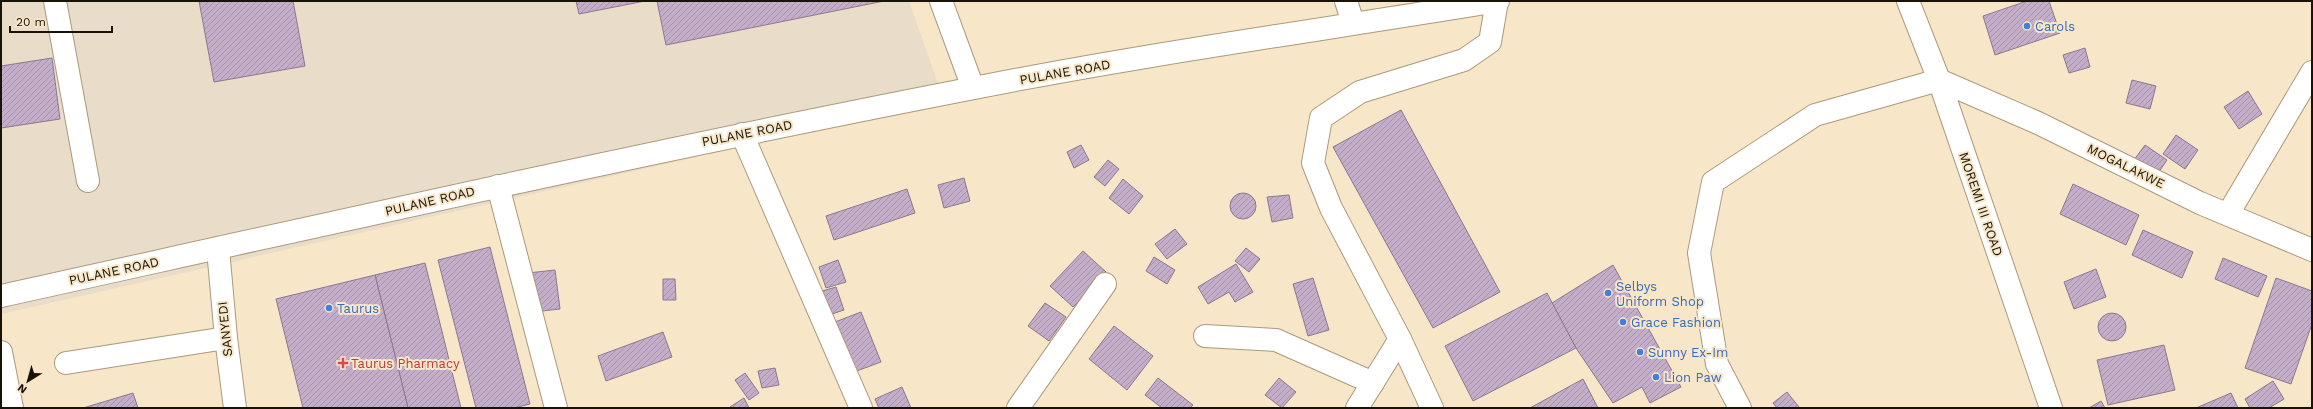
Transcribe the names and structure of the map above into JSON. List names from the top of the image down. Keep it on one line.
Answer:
{"streets":{"street":["PULANE ROAD","MOGALAKWE","MOREMI III ROAD","SANYEDI"]},"crossings":[["PULANE ROAD","SANYEDI"],["MOGALAKWE","MOREMI III ROAD"]],"places":{"other":["Carols","Selbys Uniform Shop","Taurus","Grace Fashion","Sunny Ex-Im","Lion Paw"],"health":["Taurus Pharmacy"]},"scale_bar":"20 m","north":"bottom left"}
